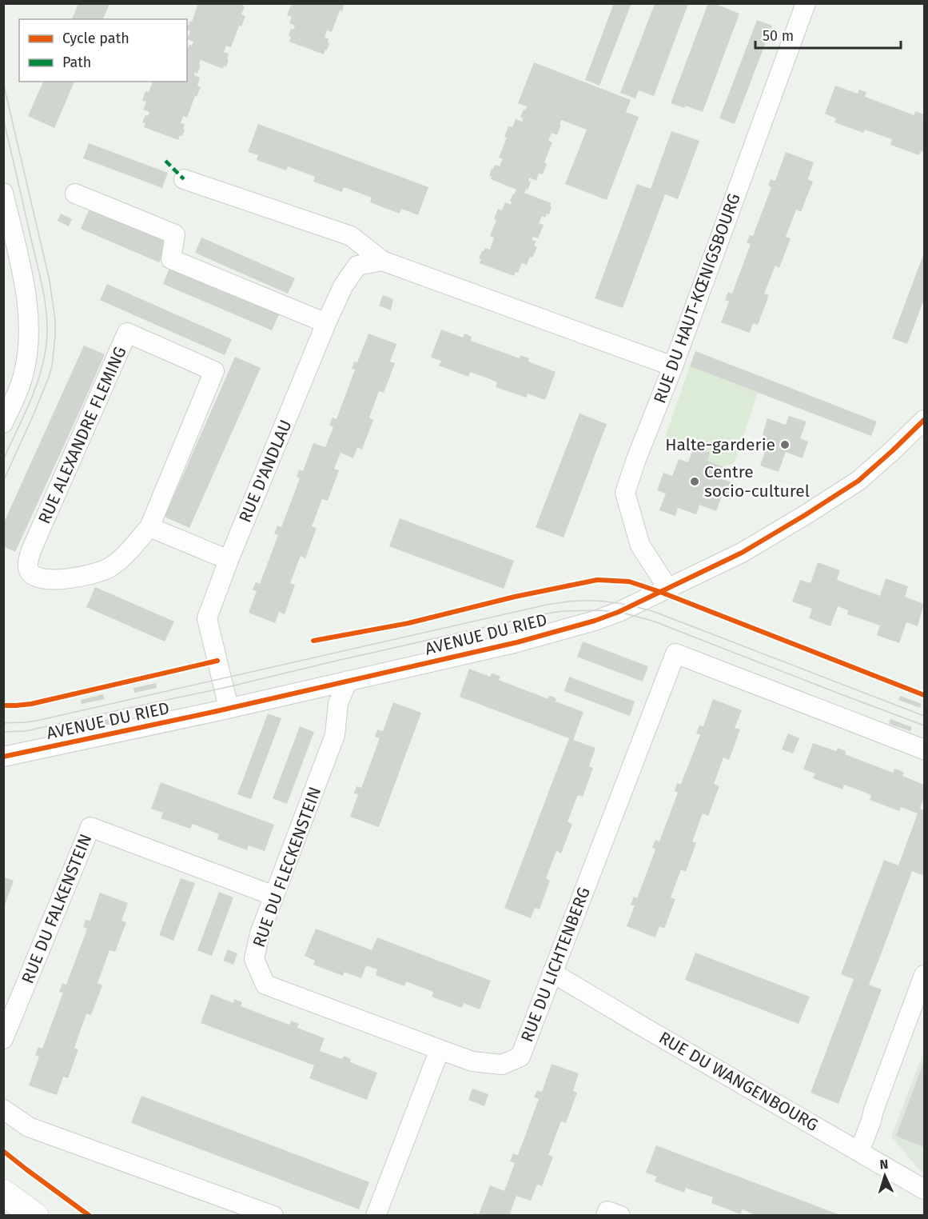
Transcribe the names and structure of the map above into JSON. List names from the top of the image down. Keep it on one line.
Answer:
{"streets":{"street":["RUE DU HAUT-KŒNIGSBOURG","RUE ALEXANDRE FLEMING","RUE D'ANDLAU","AVENUE DU RIED","RUE DU FLECKENSTEIN","RUE DU FALKENSTEIN","RUE DU LICHTENBERG","RUE DU WANGENBOURG"]},"crossings":[["RUE DU HAUT-KŒNIGSBOURG","AVENUE DU RIED"],["RUE D'ANDLAU","AVENUE DU RIED"],["AVENUE DU RIED","RUE DU FLECKENSTEIN"],["RUE DU FLECKENSTEIN","RUE DU FALKENSTEIN"],["RUE DU FLECKENSTEIN","RUE DU LICHTENBERG"],["RUE DU LICHTENBERG","RUE DU WANGENBOURG"]],"places":["Halte-garderie","Centre socio-culturel"],"legend":["Cycle path","Path"],"scale_bar":"50 m","north":"top"}
